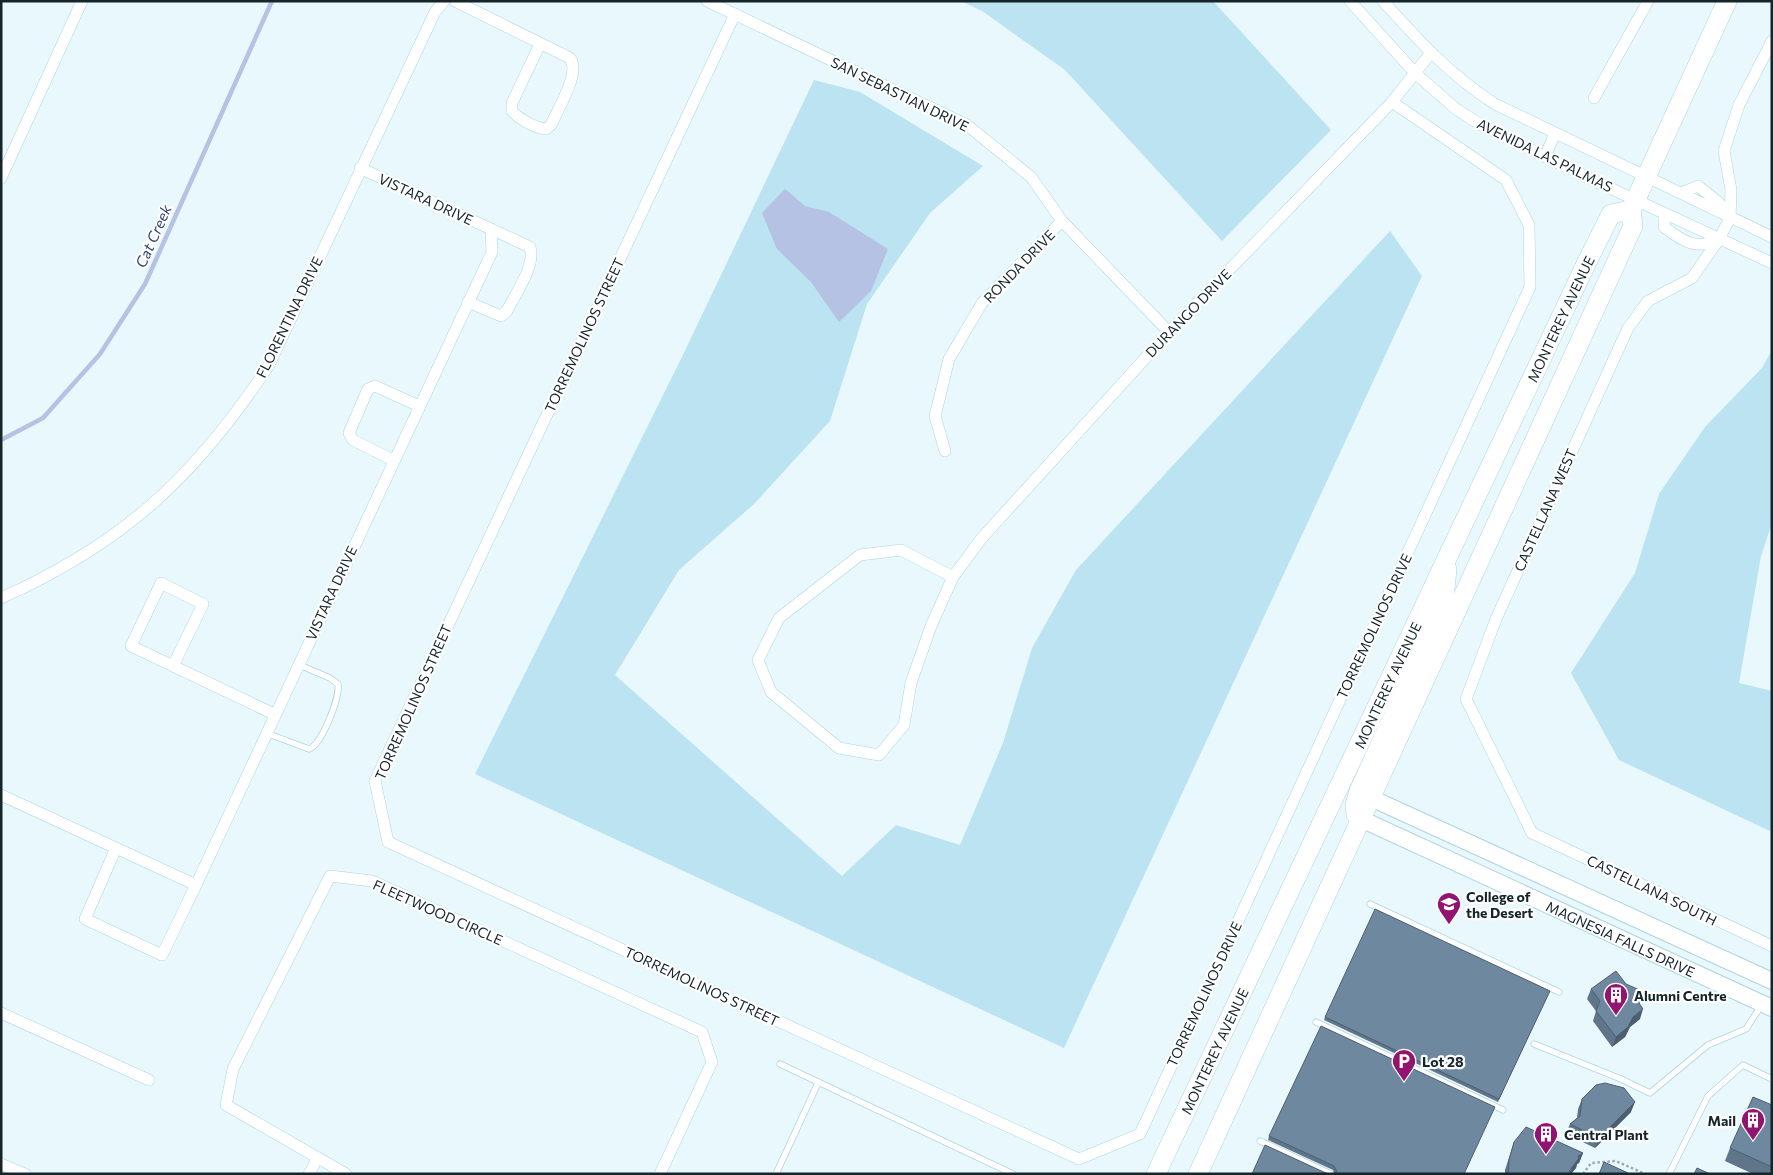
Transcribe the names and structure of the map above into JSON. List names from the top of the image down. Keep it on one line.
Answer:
{"streets":{"main road":["MONTEREY AVENUE"],"street":["SAN SEBASTIAN DRIVE","AVENIDA LAS PALMAS","VISTARA DRIVE","RONDA DRIVE","DURANGO DRIVE","FLORENTINA DRIVE","TORREMOLINOS STREET","CASTELLANA WEST","TORREMOLINOS DRIVE","CASTELLANA SOUTH","FLEETWOOD CIRCLE","MAGNESIA FALLS DRIVE"]},"crossings":[["SAN SEBASTIAN DRIVE","RONDA DRIVE"],["SAN SEBASTIAN DRIVE","DURANGO DRIVE"],["SAN SEBASTIAN DRIVE","TORREMOLINOS STREET"],["AVENIDA LAS PALMAS","DURANGO DRIVE"],["AVENIDA LAS PALMAS","MONTEREY AVENUE"],["AVENIDA LAS PALMAS","CASTELLANA WEST"],["VISTARA DRIVE","FLORENTINA DRIVE"],["DURANGO DRIVE","TORREMOLINOS DRIVE"],["MONTEREY AVENUE","MAGNESIA FALLS DRIVE"],["TORREMOLINOS STREET","TORREMOLINOS DRIVE"],["CASTELLANA WEST","CASTELLANA SOUTH"]],"water":["Cat Creek"],"places":{"school or university":["College of the Desert"],"building":["Alumni Centre","Mail","Central Plant"],"parking":["Lot 28"]}}
